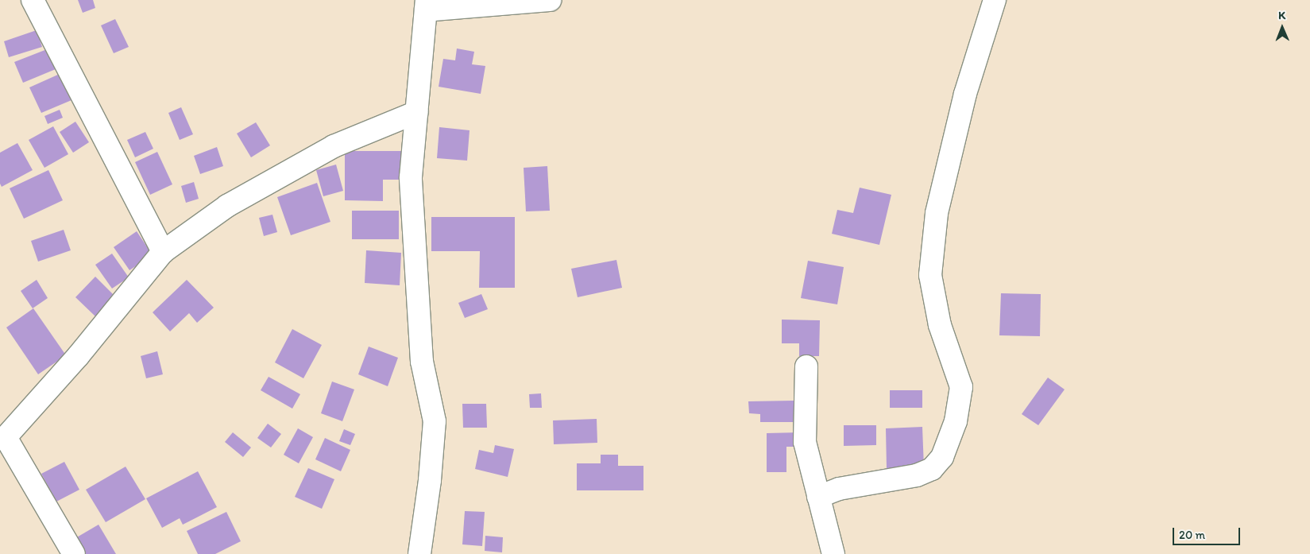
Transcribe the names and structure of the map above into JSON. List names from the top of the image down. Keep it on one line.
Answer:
{"scale_bar":"20 m","north":"top"}
